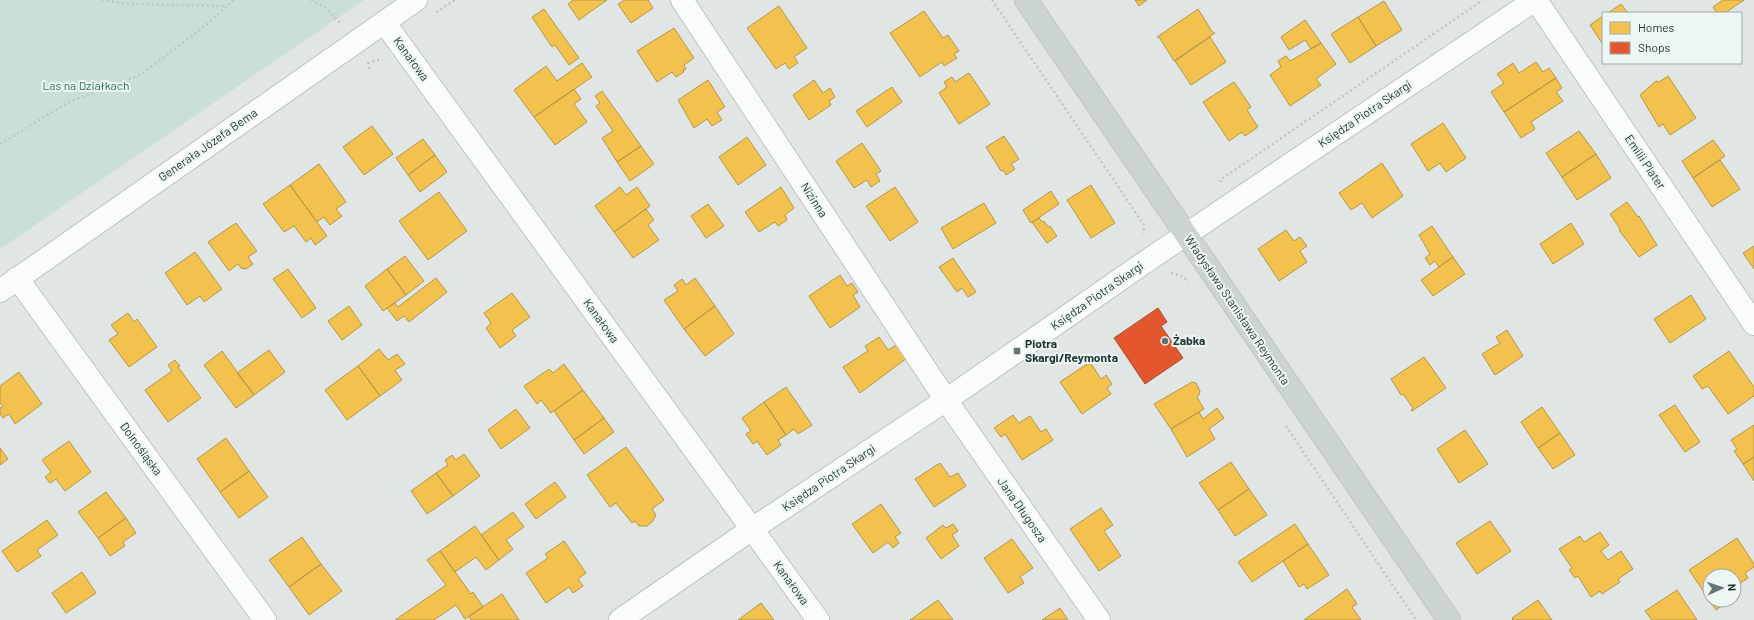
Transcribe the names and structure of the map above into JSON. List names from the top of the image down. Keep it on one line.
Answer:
{"streets":{"main road":["Władysława Stanisława Reymonta"],"street":["Kanałowa","Księdza Piotra Skargi","Generała Józefa Bema","Emilii Plater","Nizinna","Dolnośląska","Jana Długosza"]},"crossings":[["Kanałowa","Księdza Piotra Skargi"],["Kanałowa","Generała Józefa Bema"],["Księdza Piotra Skargi","Emilii Plater"],["Księdza Piotra Skargi","Nizinna"],["Księdza Piotra Skargi","Władysława Stanisława Reymonta"],["Księdza Piotra Skargi","Jana Długosza"],["Generała Józefa Bema","Dolnośląska"],["Nizinna","Jana Długosza"]],"parks":["Las na Działkach"],"places":{"other":["Żabka"],"transit":["Piotra Skargi/Reymonta"]},"legend":["Homes","Shops"],"north":"right"}
